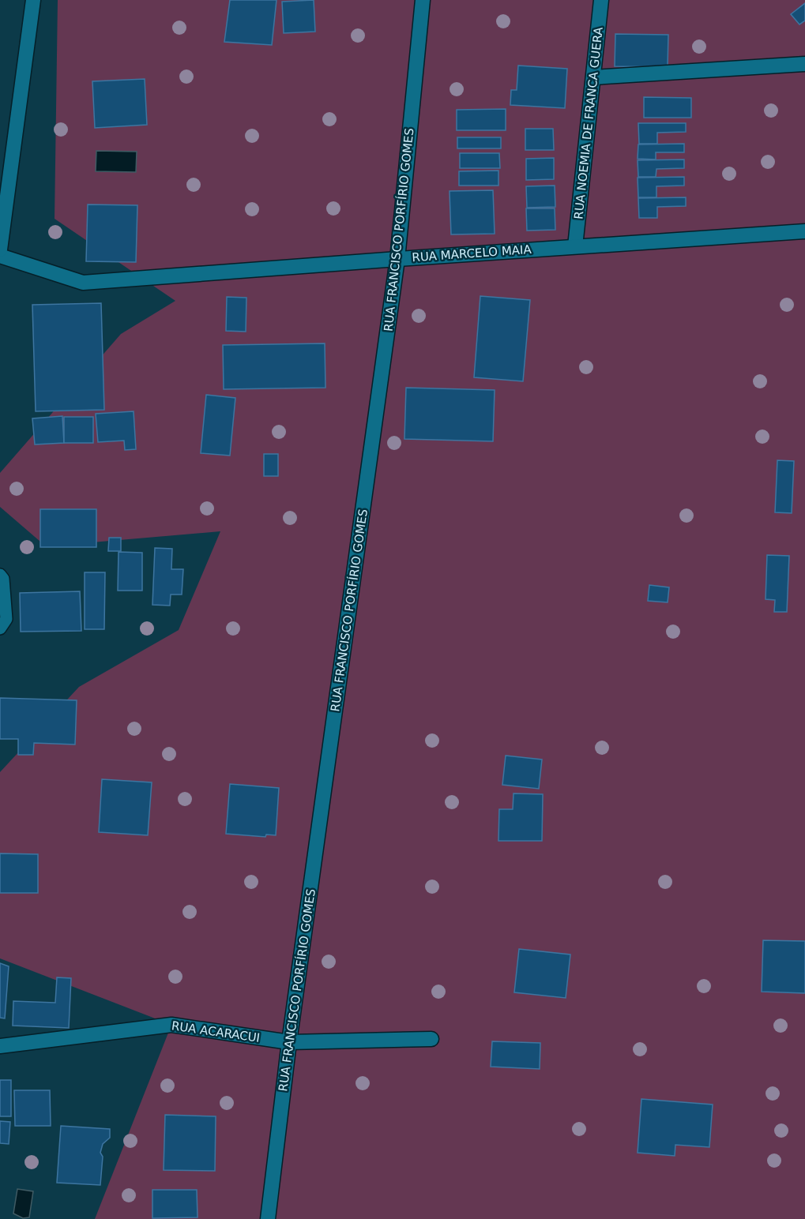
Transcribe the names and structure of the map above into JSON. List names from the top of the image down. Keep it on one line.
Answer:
{"streets":{"street":["RUA NOEMIA DE FRANCA GUERA","RUA FRANCISCO PORFÍRIO GOMES","RUA MARCELO MAIA","RUA ACARACUI"]},"crossings":[["RUA NOEMIA DE FRANCA GUERA","RUA MARCELO MAIA"],["RUA FRANCISCO PORFÍRIO GOMES","RUA MARCELO MAIA"],["RUA FRANCISCO PORFÍRIO GOMES","RUA ACARACUI"]]}
